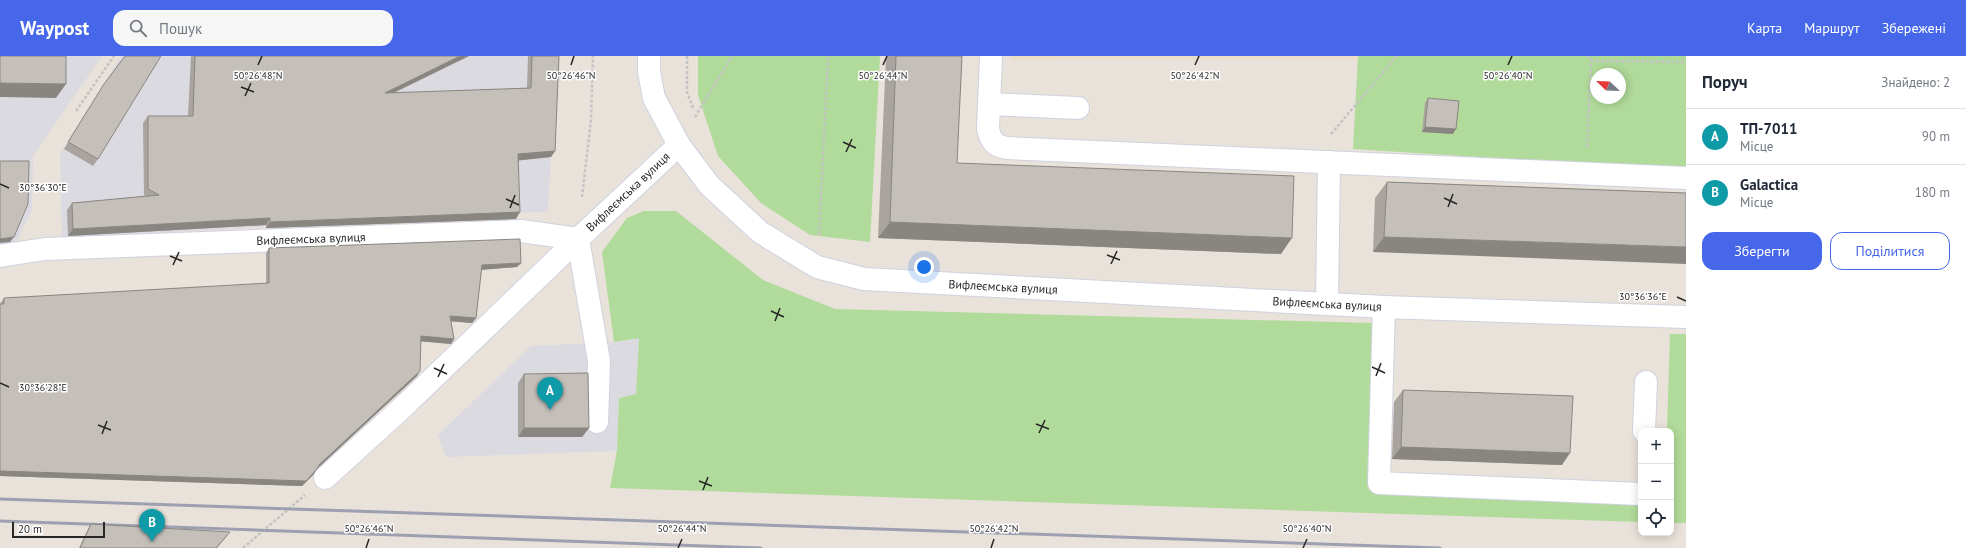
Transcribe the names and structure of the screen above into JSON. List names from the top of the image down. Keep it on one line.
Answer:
{"streets":{"street":["Вифлеємська вулиця"]},"scale_bar":"20 m","north":"top left","page":{"header":"Waypost","search":"Пошук","nav":["Карта","Маршрут","Збережені"],"heading":["Поруч","Знайдено: 2"],"list":[{"mark":"A","name":"ТП-7011","note":"Місце","value":"90 m"},{"mark":"B","name":"Galactica","note":"Місце","value":"180 m"}],"buttons":["Зберегти","Поділитися"],"pins":["A","B"],"map_buttons":["+","−"],"scale":"20 m"},"coordinates":["50°26'48\"N","50°26'46\"N","50°26'44\"N","50°26'40\"N","50°26'42\"N","30°36'30\"E","30°36'36\"E","30°36'28\"E"]}
